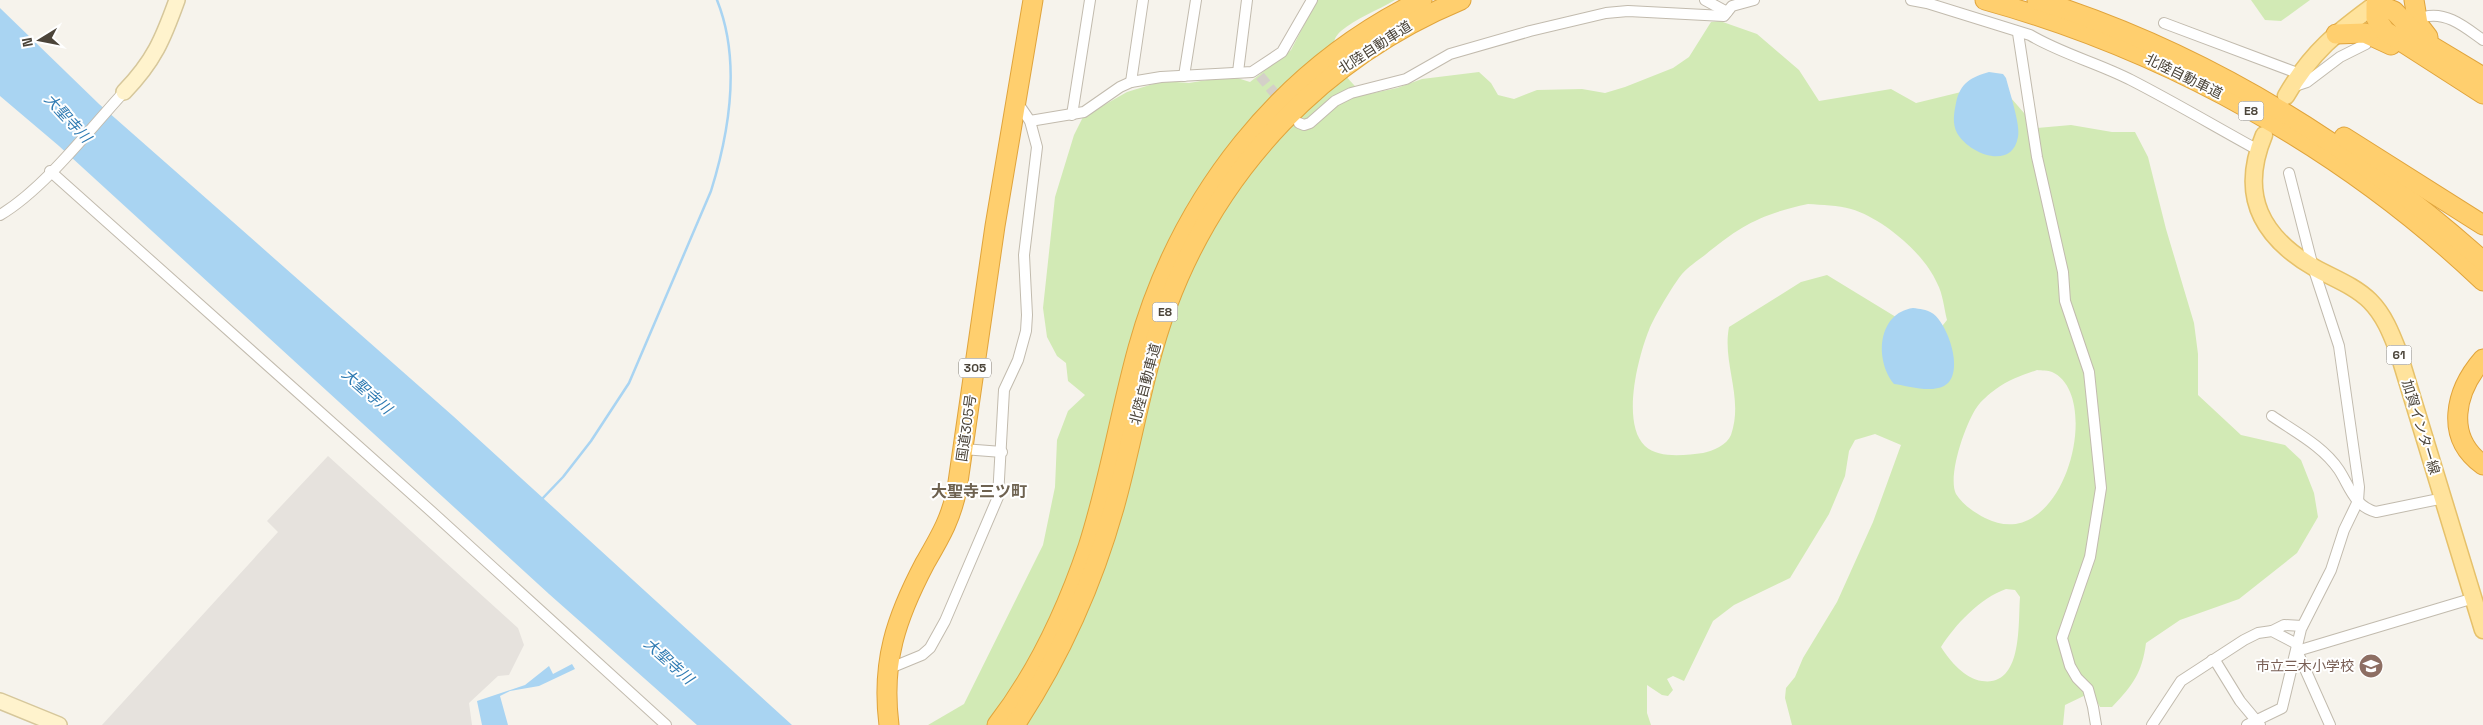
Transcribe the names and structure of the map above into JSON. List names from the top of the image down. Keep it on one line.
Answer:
{"streets":{"highway":["北陸自動車道","E8","305","国道305号"],"main road":["61","加賀インター線"]},"districts":["大聖寺三ツ町"],"water":["大聖寺川"],"places":{"school or university":["市立三木小学校"]},"north":"left"}
